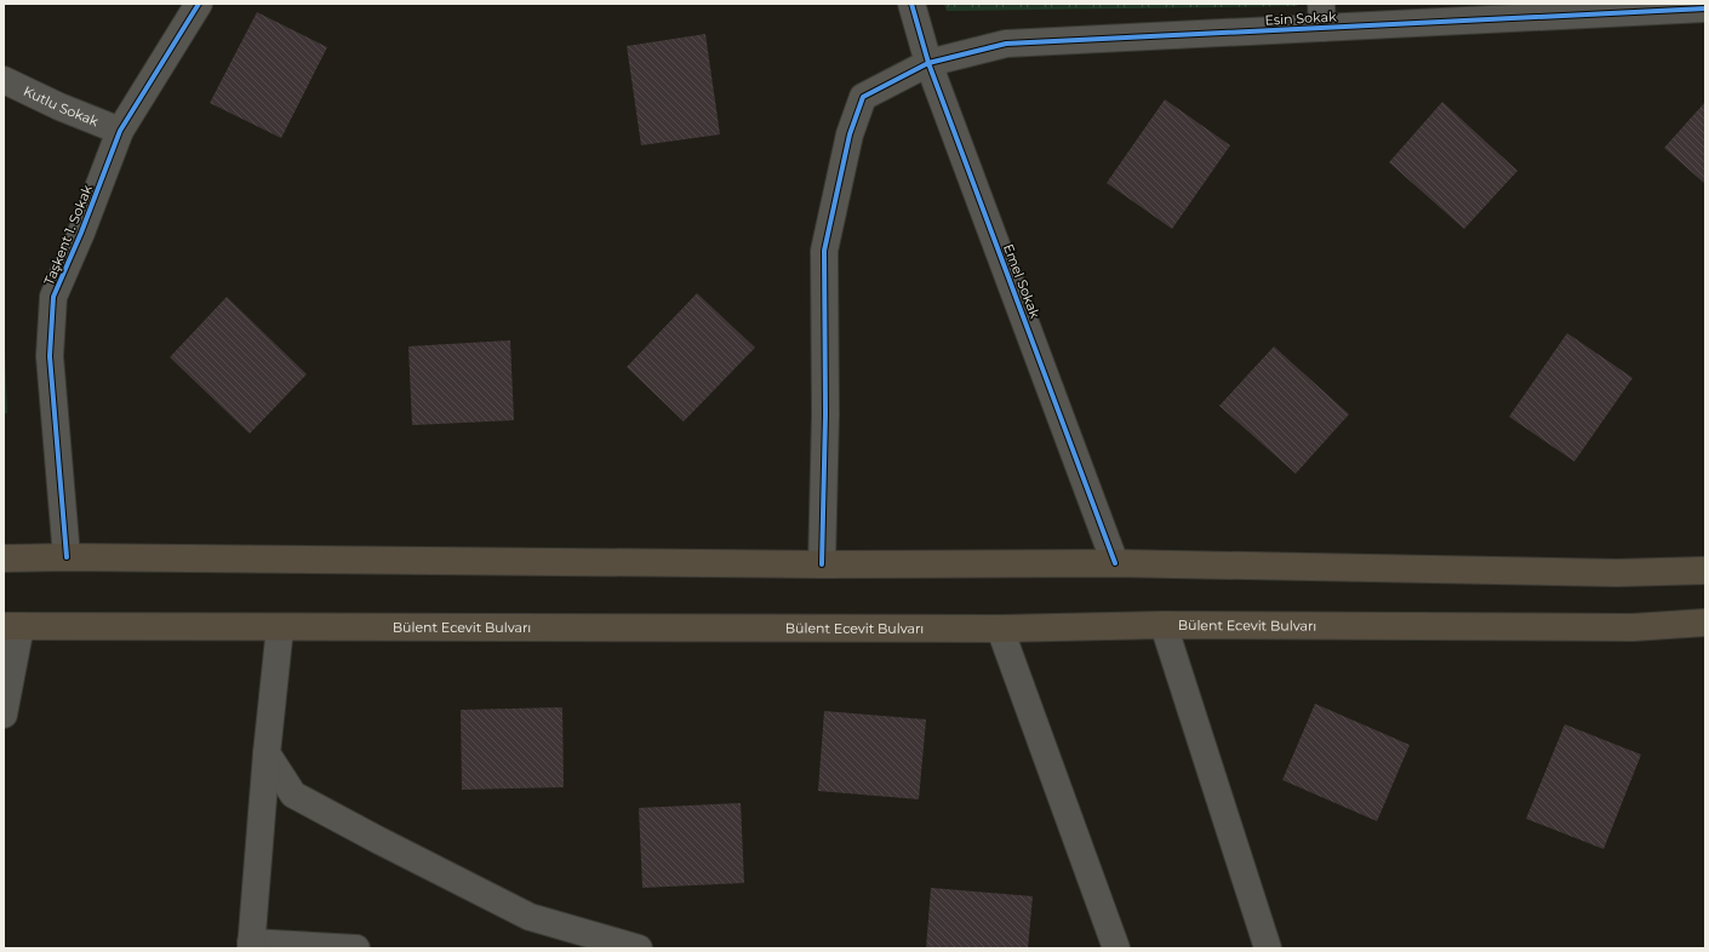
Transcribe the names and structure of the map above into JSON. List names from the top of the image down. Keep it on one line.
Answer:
{"streets":{"main road":["Bülent Ecevit Bulvarı"],"street":["Esin Sokak","Kutlu Sokak","Taşkent 1. Sokak","Emel Sokak"]},"crossings":[["Esin Sokak","Emel Sokak"],["Kutlu Sokak","Taşkent 1. Sokak"]]}
